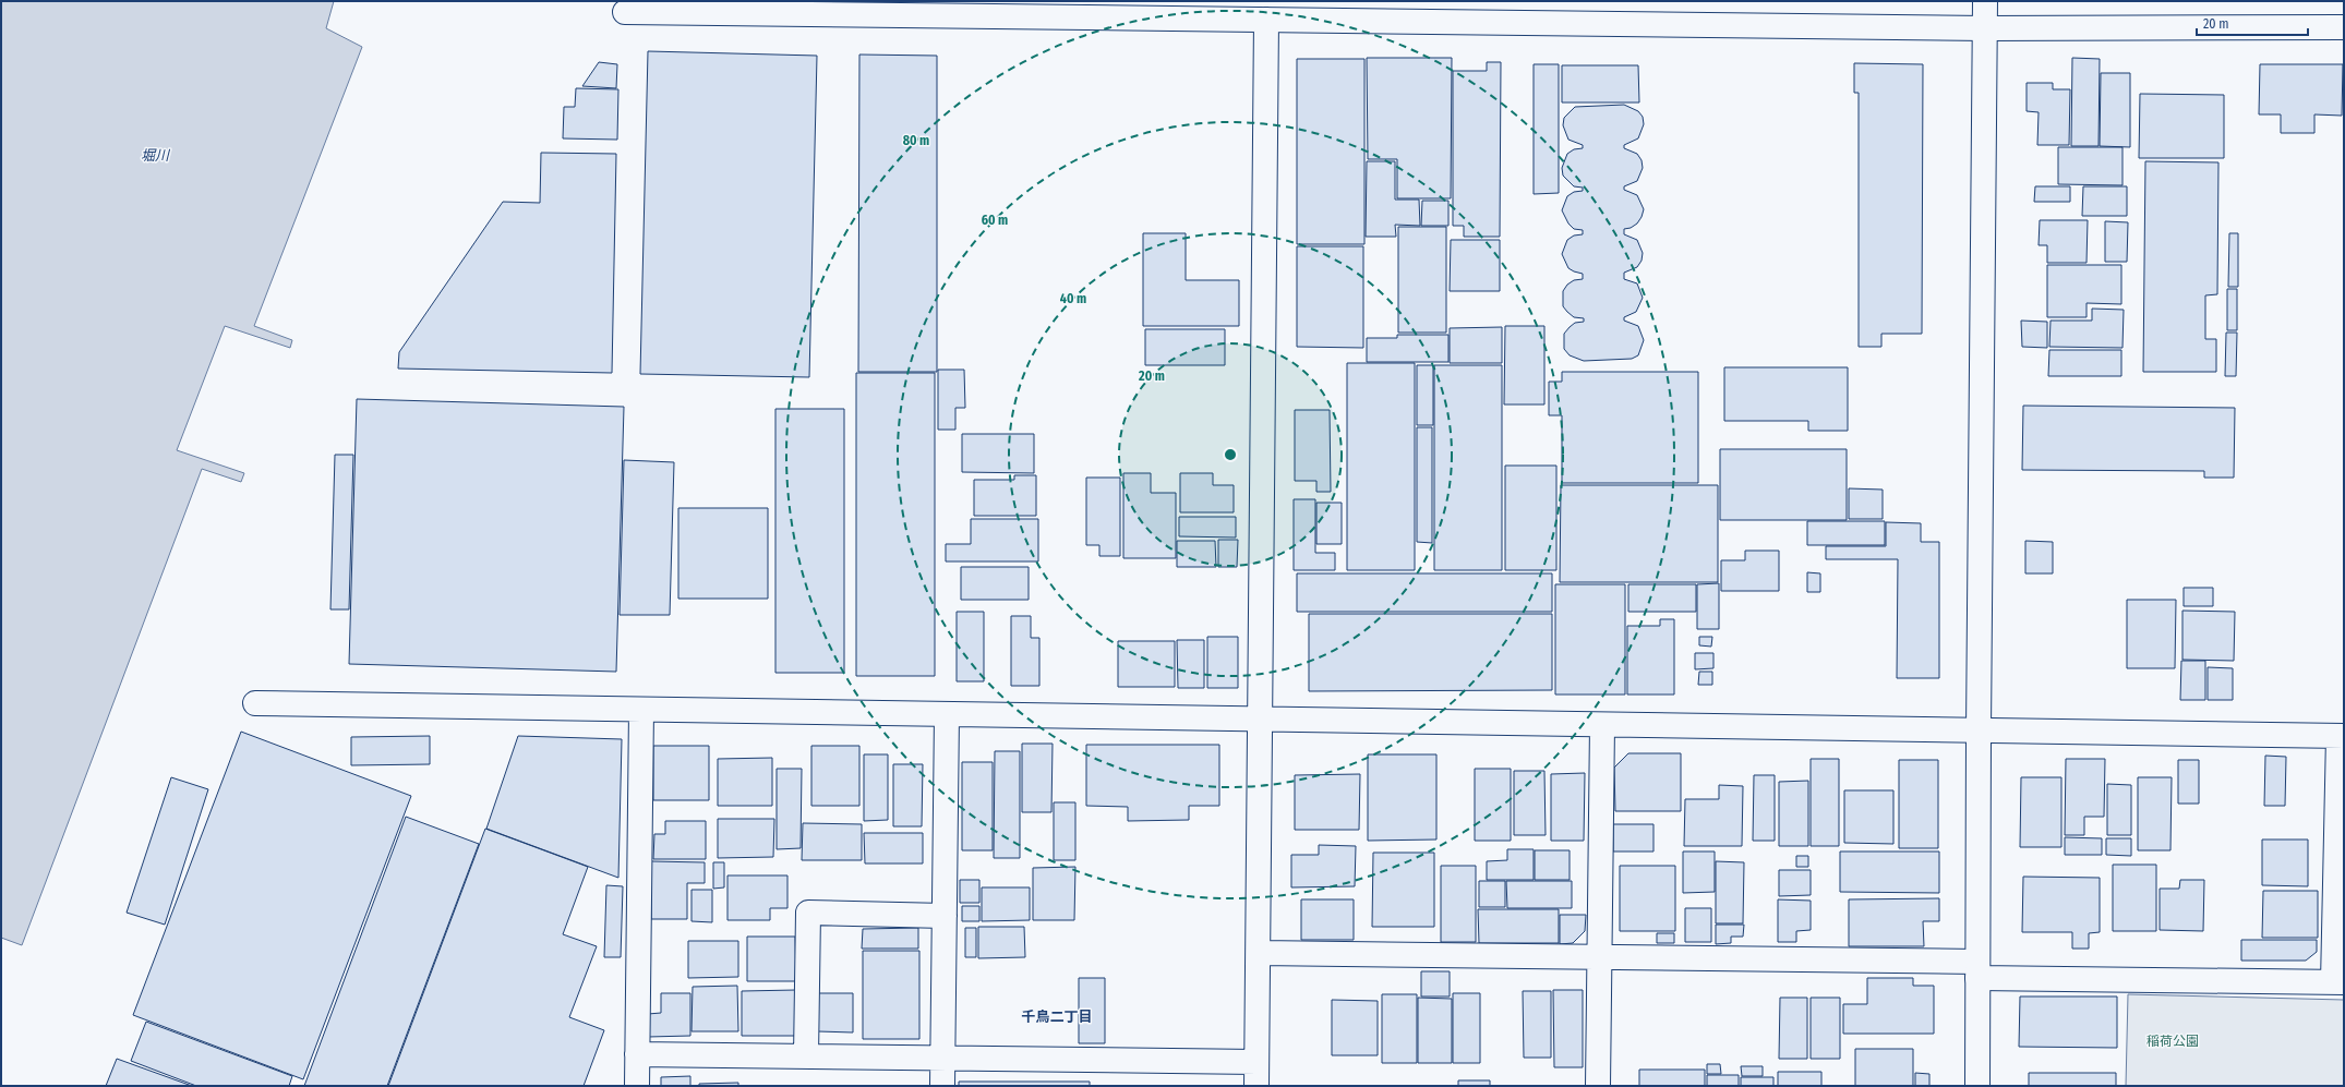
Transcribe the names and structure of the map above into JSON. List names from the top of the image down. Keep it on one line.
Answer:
{"districts":["千鳥二丁目"],"water":["堀川"],"parks":["稲荷公園"],"scale_bar":"20 m","rings":["80 m","60 m","40 m","20 m"]}
